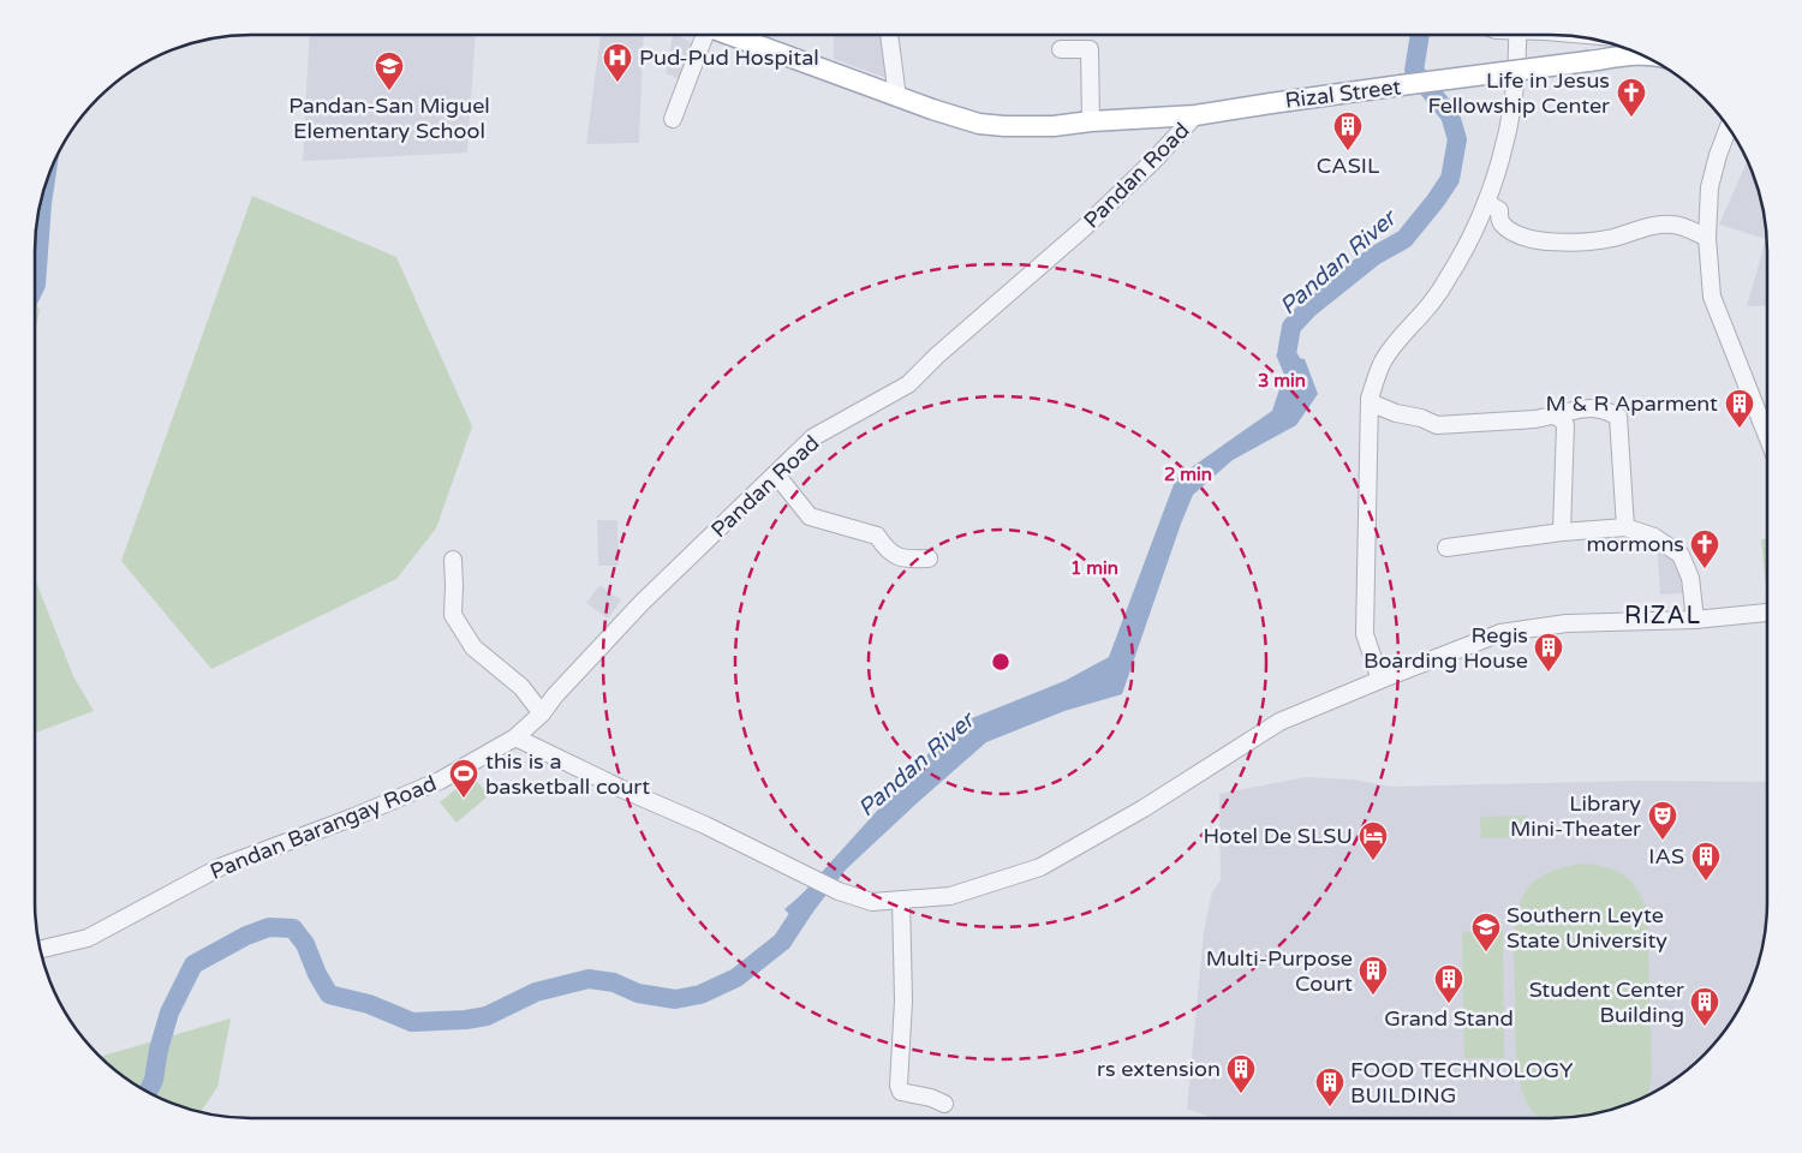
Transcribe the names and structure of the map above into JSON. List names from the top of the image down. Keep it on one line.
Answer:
{"streets":{"main road":["Rizal Street"],"street":["Pandan Road","Pandan Barangay Road"]},"crossings":[["Rizal Street","Pandan Road"],["Pandan Road","Pandan Barangay Road"]],"districts":["RIZAL"],"water":["Pandan River"],"places":{"hospital":["Pud-Pud Hospital"],"school or university":["Pandan-San Miguel Elementary School","Southern Leyte State University"],"church":["Life in Jesus Fellowship Center","mormons"],"building":["CASIL","M & R Aparment","Regis Boarding House","IAS","Multi-Purpose Court","Grand Stand","Student Center Building","rs extension","FOOD TECHNOLOGY BUILDING"],"sports":["this is a basketball court"],"theatre":["Library Mini-Theater"],"hotel":["Hotel De SLSU"]},"rings":["3 min","2 min","1 min"]}
